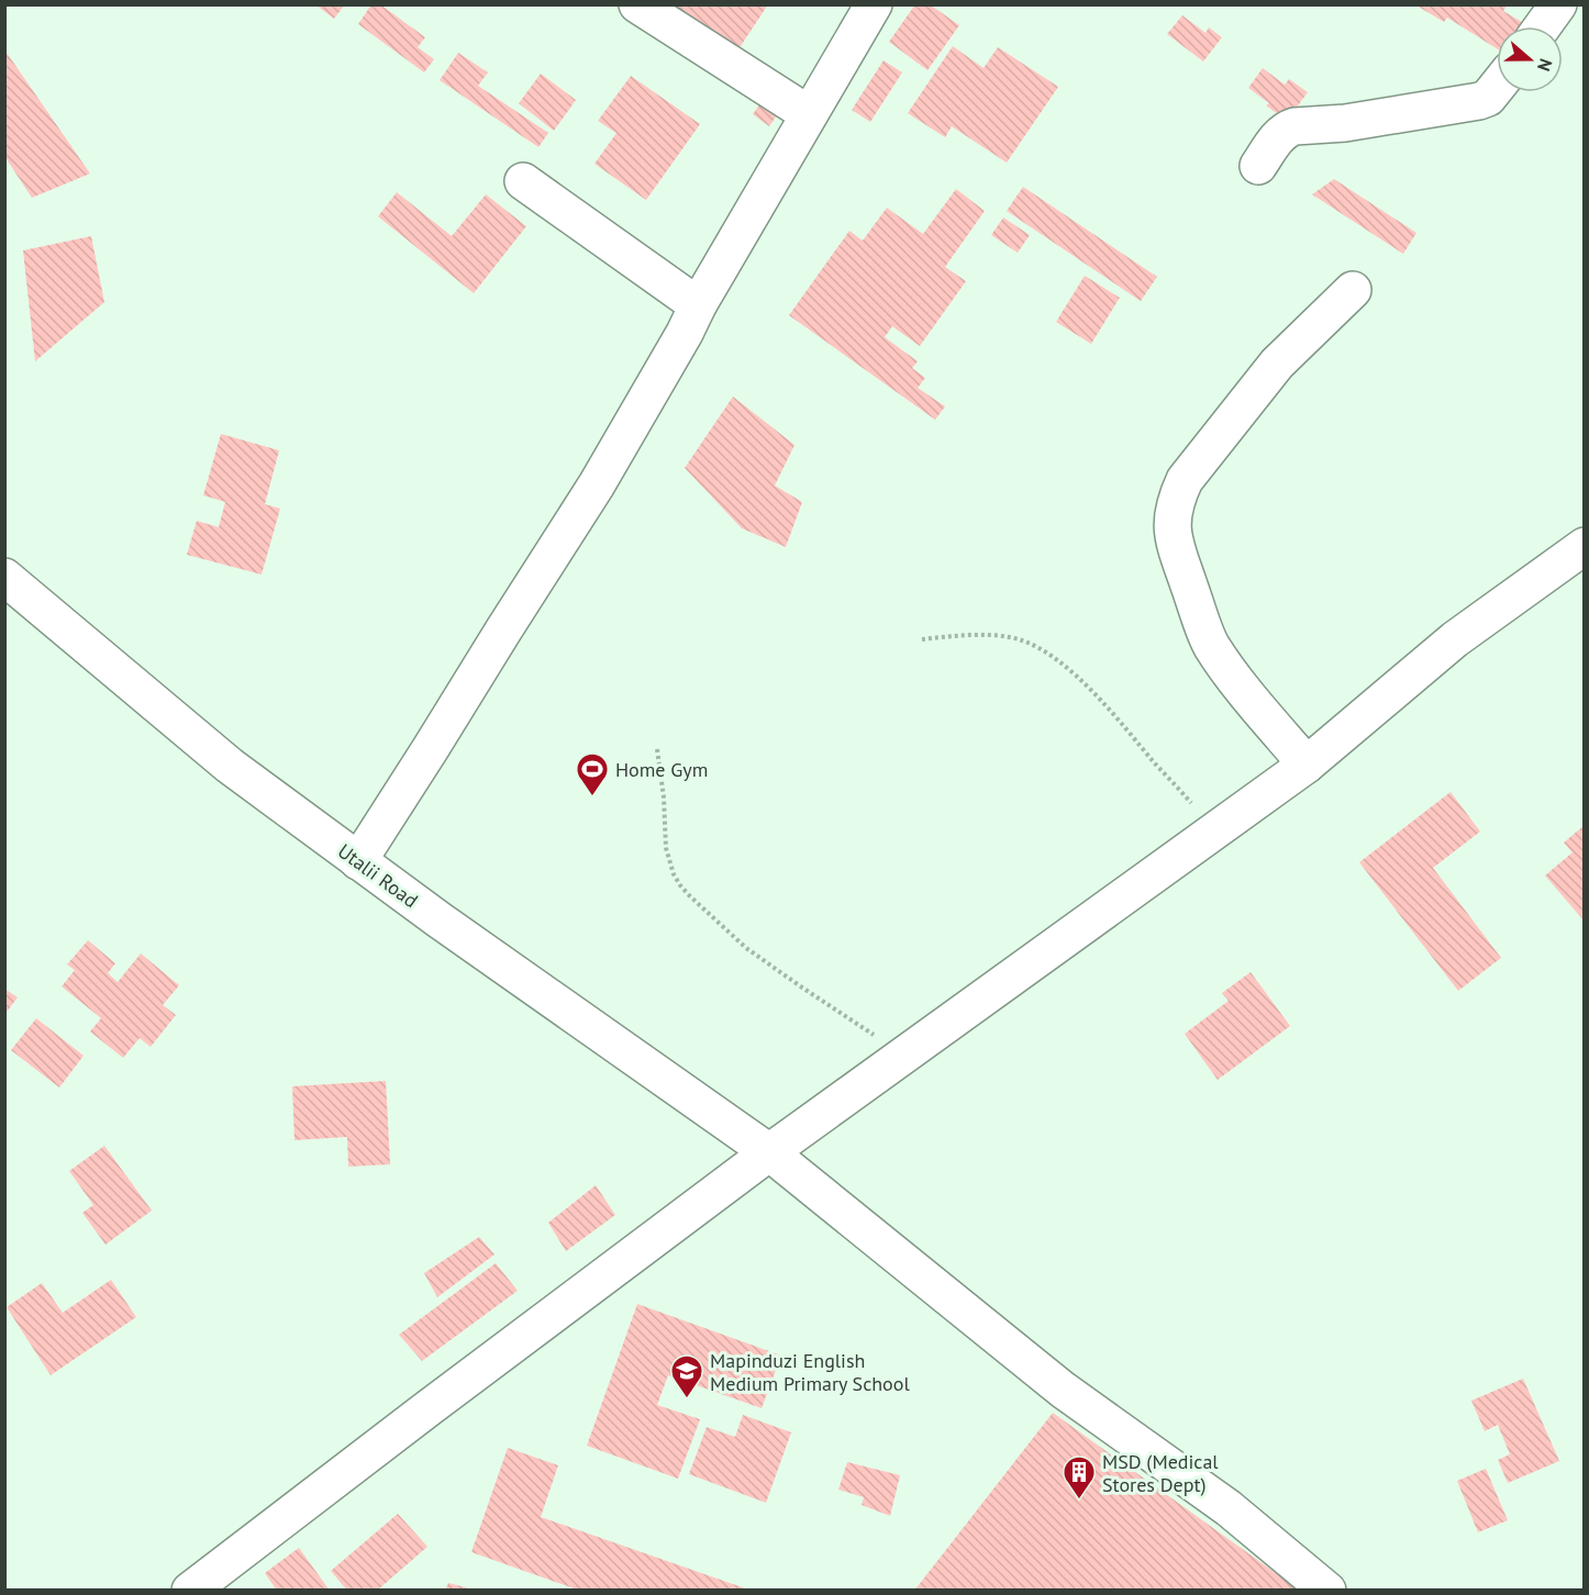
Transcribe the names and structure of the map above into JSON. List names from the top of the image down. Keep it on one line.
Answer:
{"streets":{"street":["Utalii Road"]},"places":{"sports":["Home Gym"],"school or university":["Mapinduzi English Medium Primary School"],"building":["MSD (Medical Stores Dept)"]},"north":"right"}
